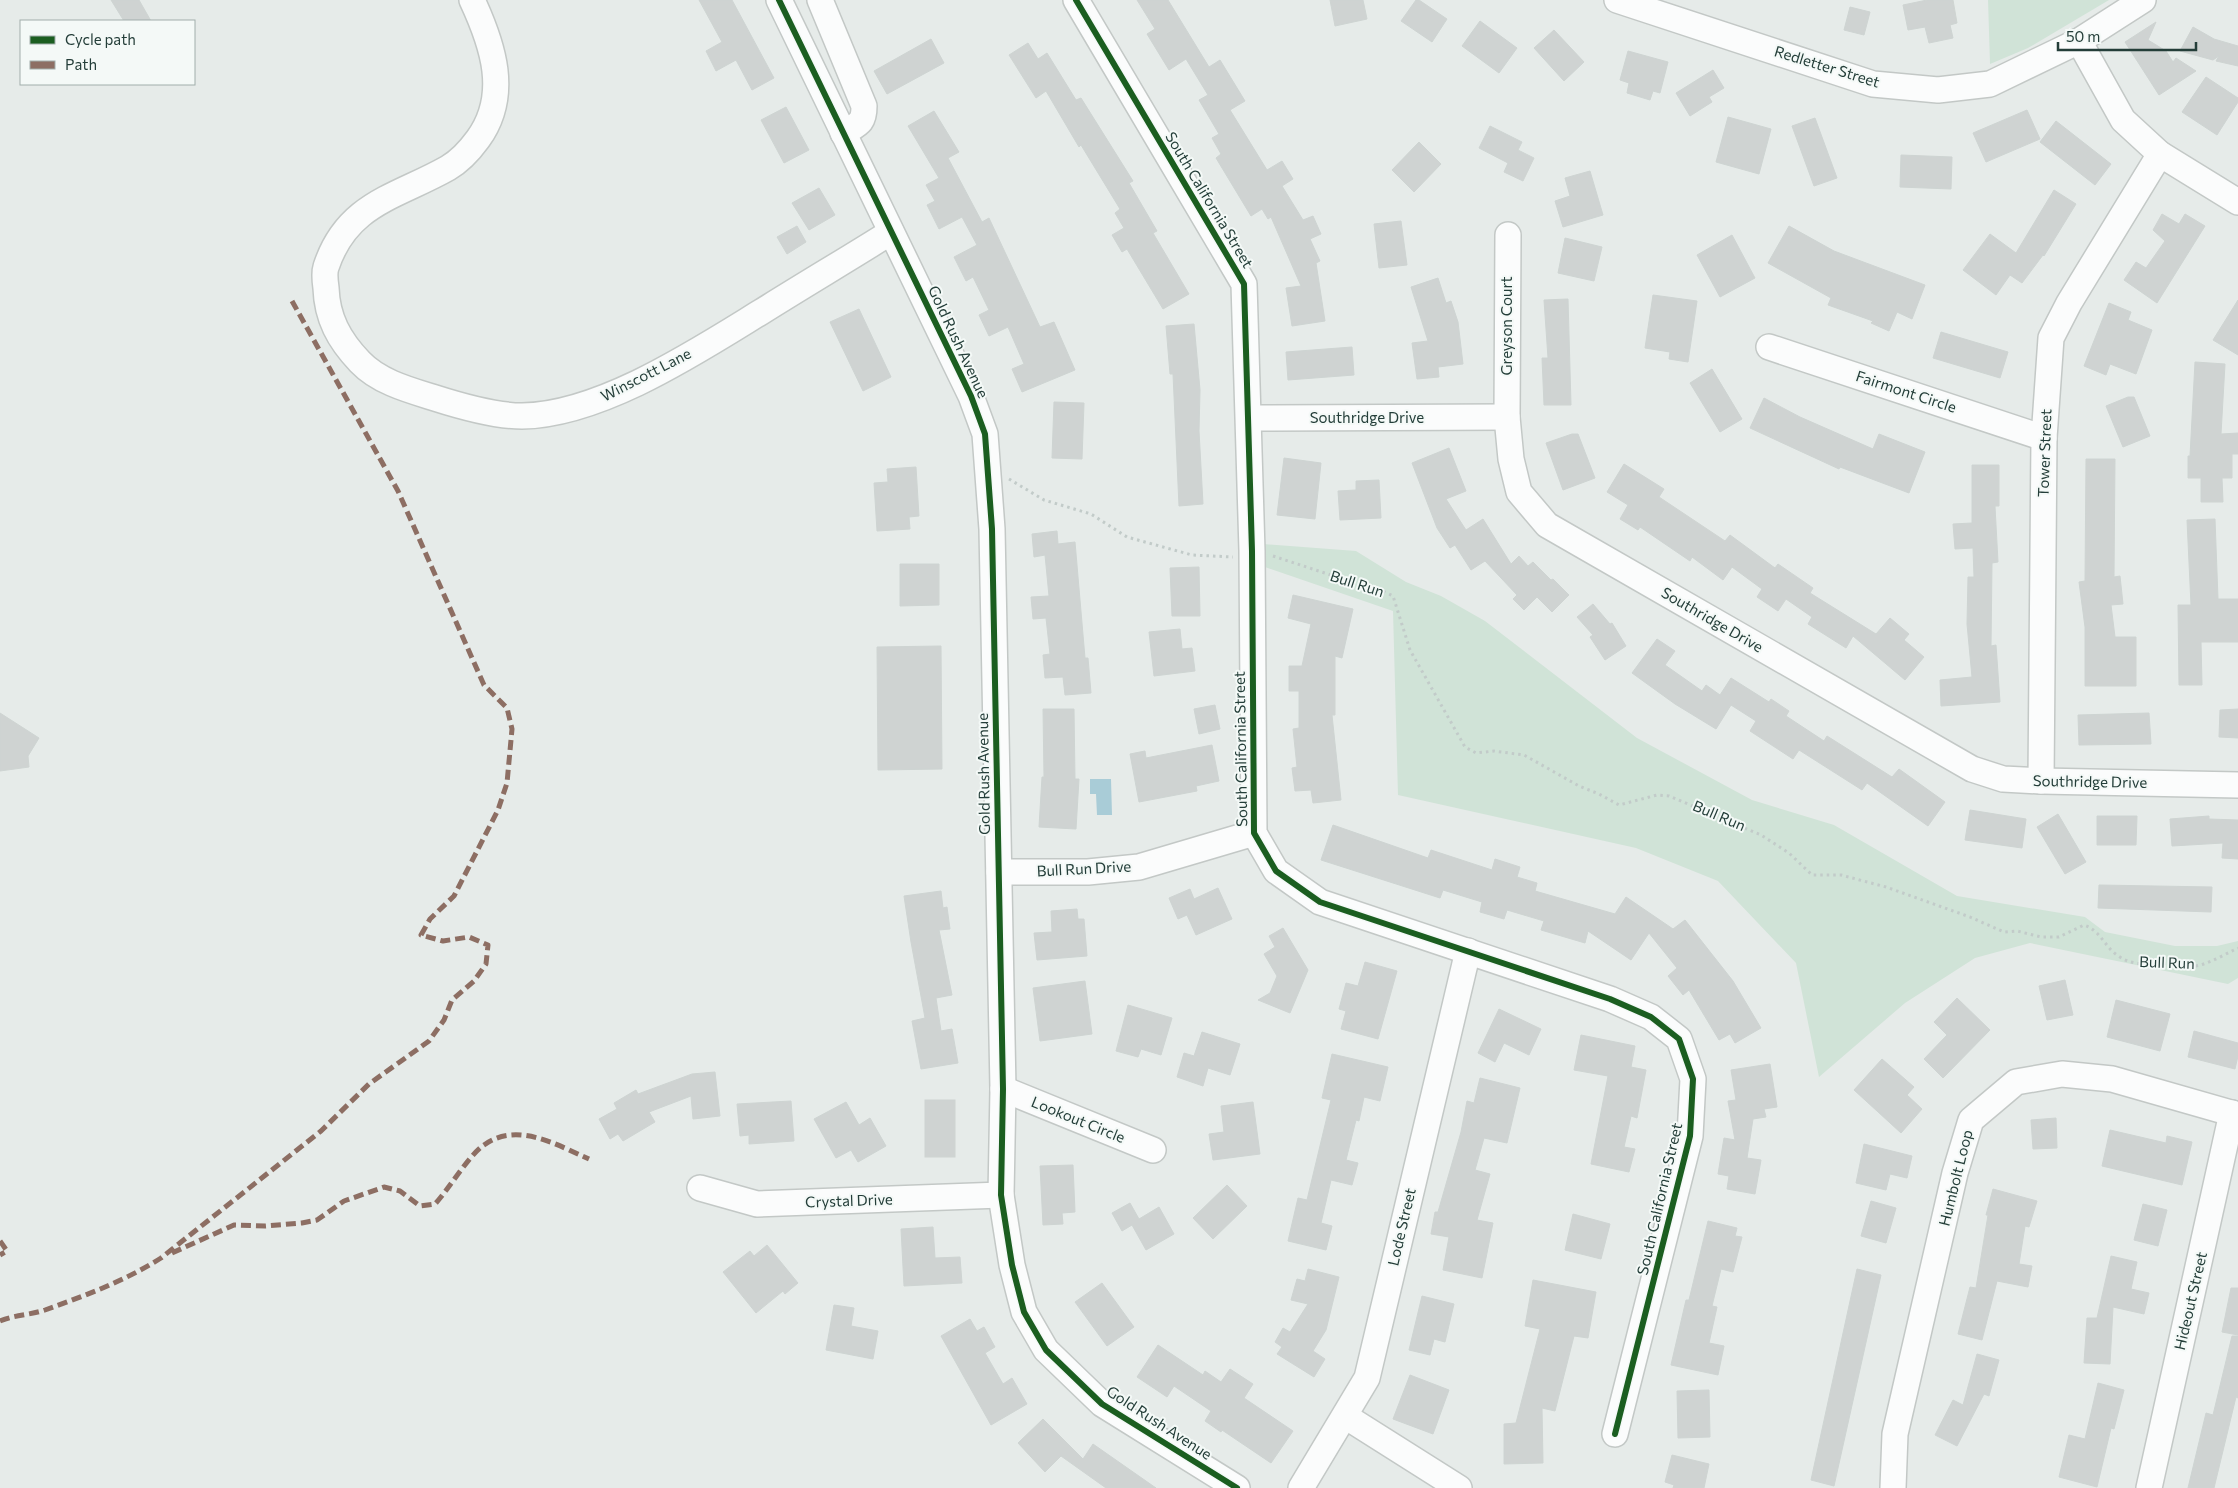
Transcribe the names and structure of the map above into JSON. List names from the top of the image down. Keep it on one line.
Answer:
{"streets":{"street":["Redletter Street","South California Street","Greyson Court","Gold Rush Avenue","Winscott Lane","Fairmont Circle","Southridge Drive","Tower Street","Bull Run Drive","Lookout Circle","Humbolt Loop","Crystal Drive","Lode Street","Hideout Street"],"path":["Bull Run"]},"crossings":[["South California Street","Southridge Drive"],["South California Street","Bull Run Drive"],["South California Street","Lode Street"],["Greyson Court","Southridge Drive"],["Gold Rush Avenue","Winscott Lane"],["Gold Rush Avenue","Bull Run Drive"],["Gold Rush Avenue","Lookout Circle"],["Gold Rush Avenue","Crystal Drive"],["Fairmont Circle","Tower Street"],["Southridge Drive","Tower Street"],["Humbolt Loop","Hideout Street"]],"legend":["Cycle path","Path"],"scale_bar":"50 m"}
